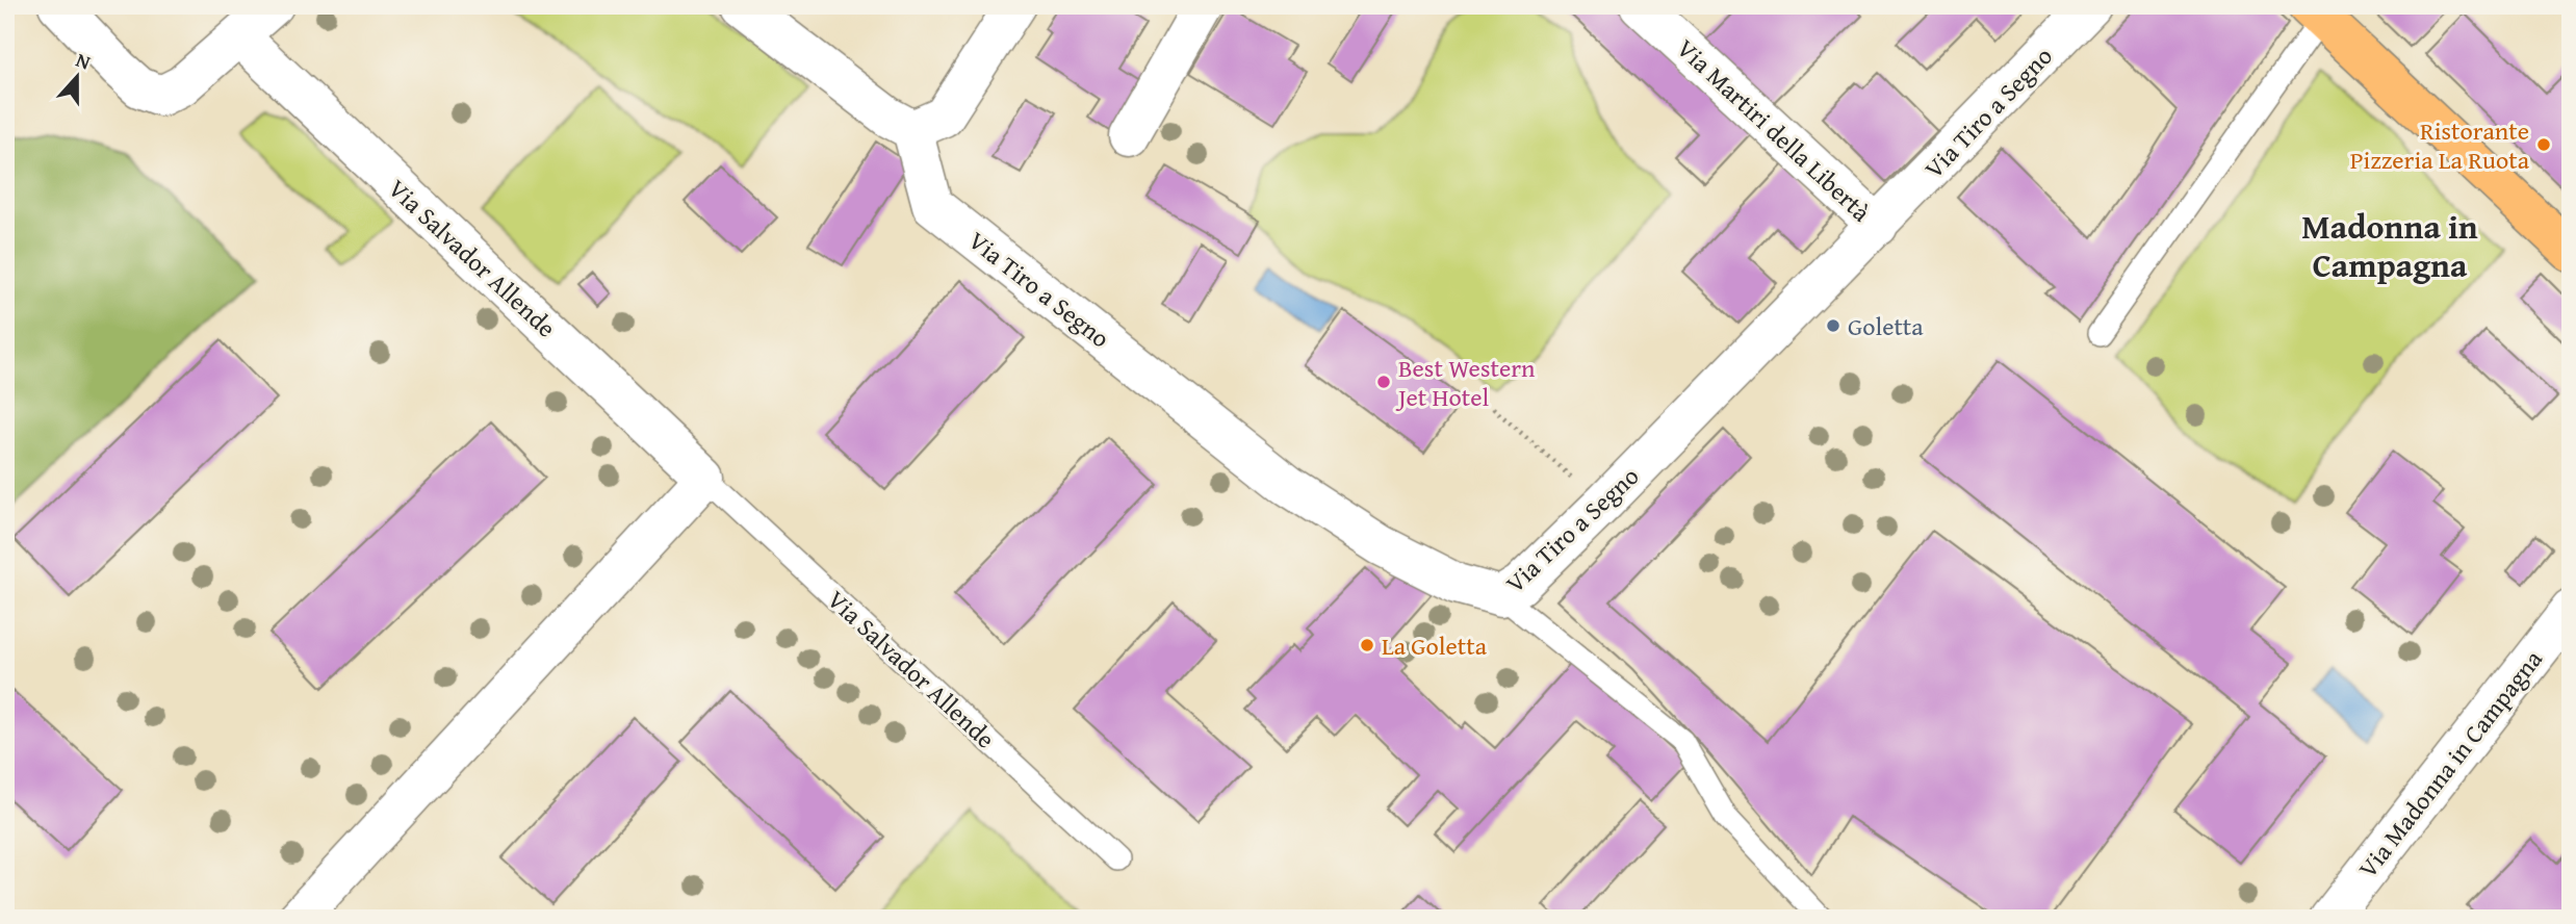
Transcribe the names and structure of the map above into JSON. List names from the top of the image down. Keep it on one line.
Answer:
{"streets":{"street":["Via Tiro a Segno","Via Martiri della Libertà","Via Salvador Allende","Via Madonna in Campagna"]},"crossings":[["Via Tiro a Segno","Via Martiri della Libertà"]],"districts":["Madonna in Campagna"],"places":["Ristorante Pizzeria La Ruota","Goletta","Best Western Jet Hotel","La Goletta"],"north":"top"}
